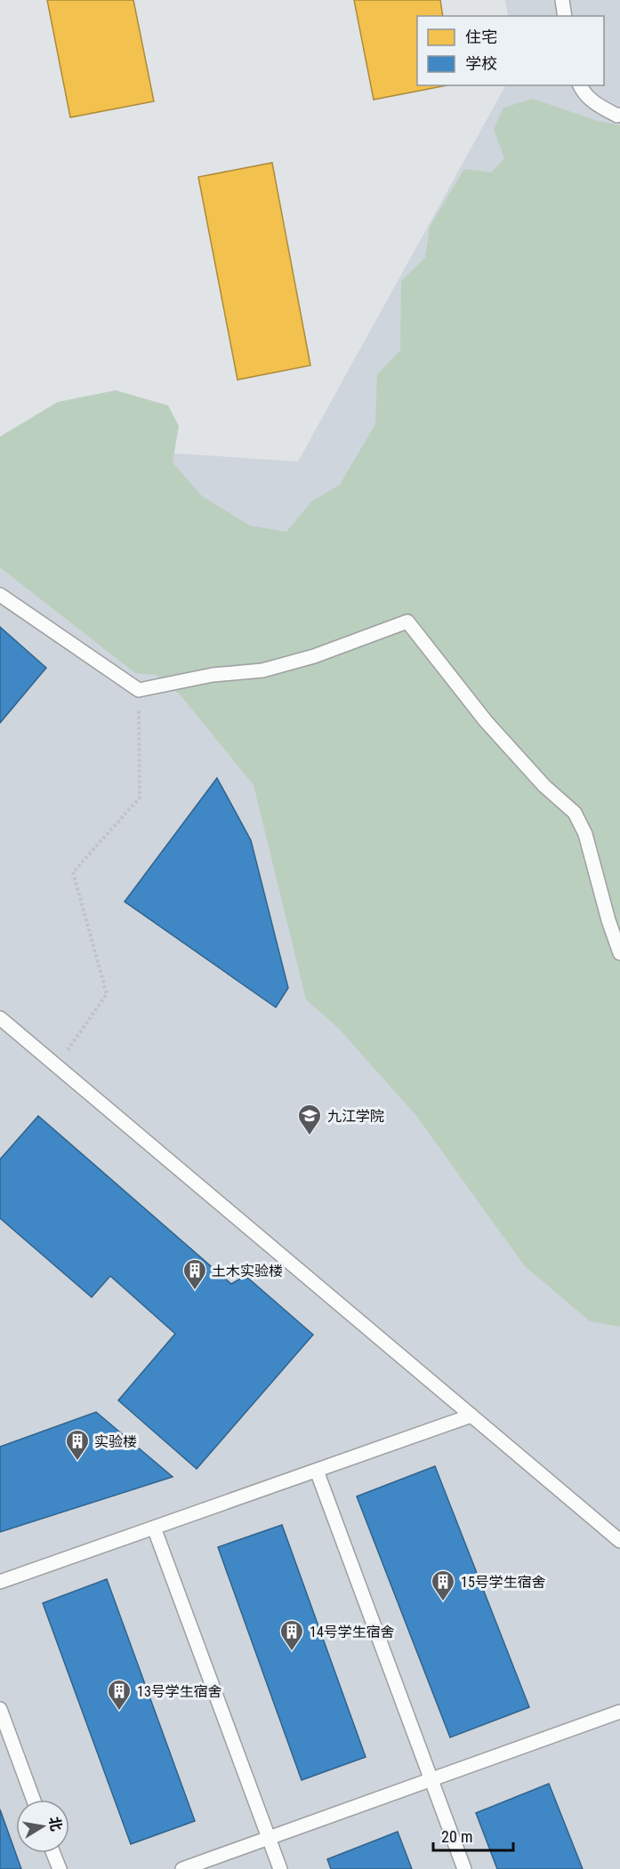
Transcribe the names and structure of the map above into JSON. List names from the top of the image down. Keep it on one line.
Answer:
{"places":{"school or university":["九江学院"],"building":["土木实验楼","实验楼","15号学生宿舍","14号学生宿舍","13号学生宿舍"]},"legend":["住宅","学校"],"scale_bar":"20 m","north":"right"}
